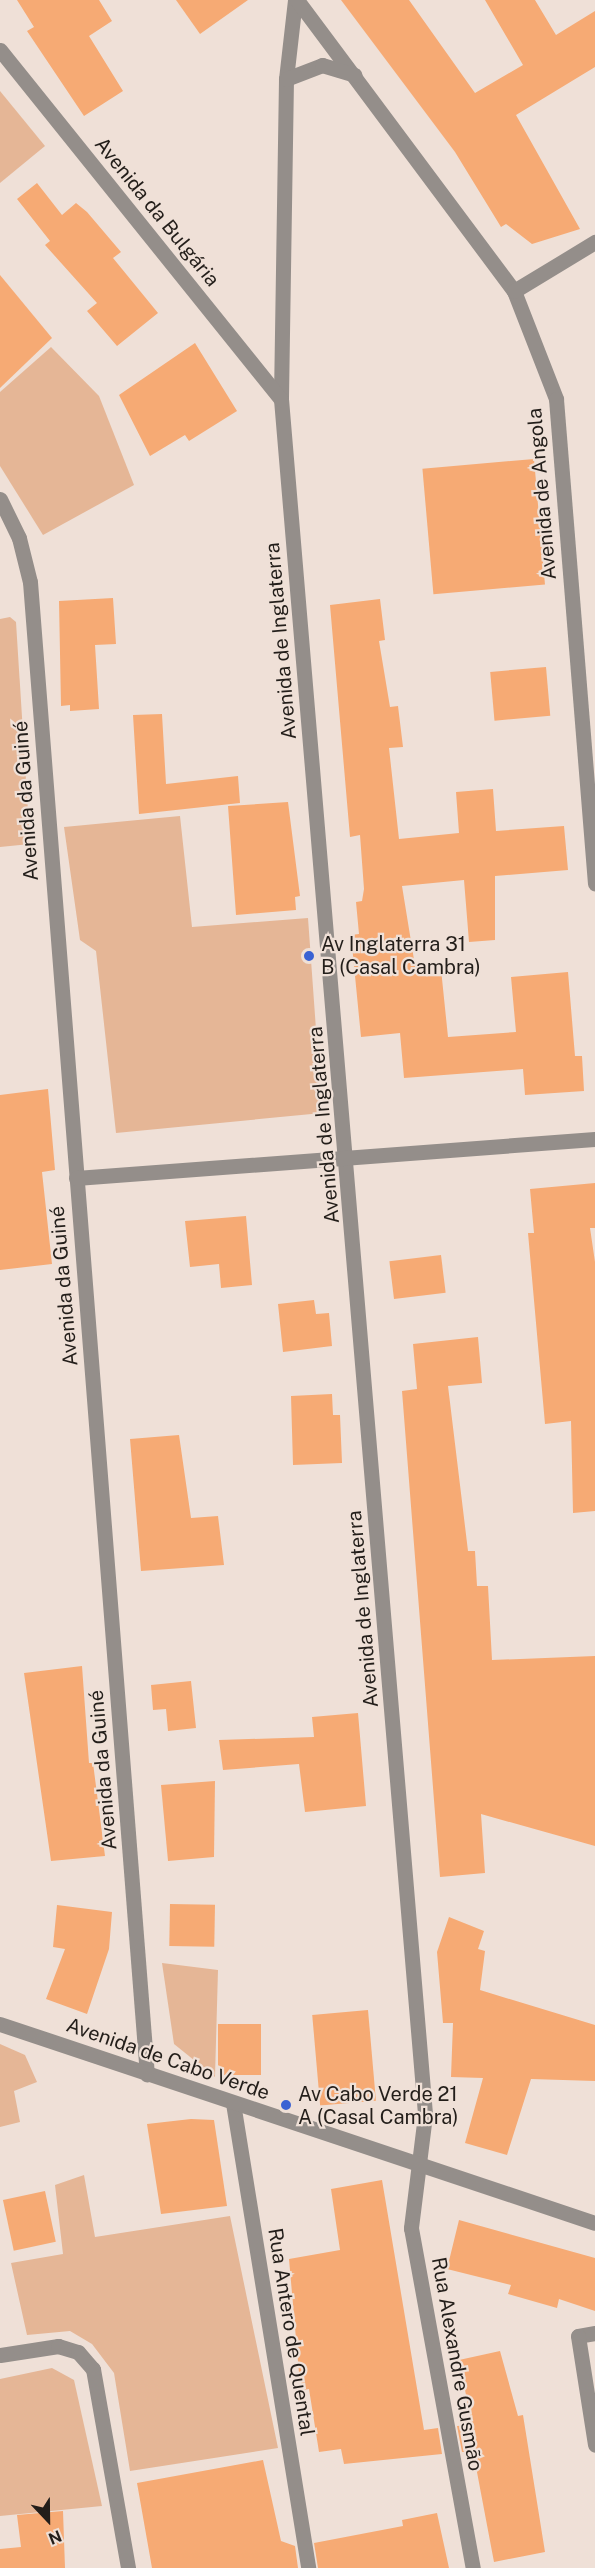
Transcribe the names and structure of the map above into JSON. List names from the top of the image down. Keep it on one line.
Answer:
{"streets":{"street":["Avenida da Bulgária","Avenida de Angola","Avenida de Inglaterra","Avenida da Guiné","Avenida de Cabo Verde","Rua Antero de Quental","Rua Alexandre Gusmão"]},"crossings":[["Avenida da Bulgária","Avenida de Inglaterra"],["Avenida de Angola","Avenida de Inglaterra"],["Avenida de Inglaterra","Avenida de Cabo Verde"],["Avenida de Inglaterra","Rua Alexandre Gusmão"],["Avenida da Guiné","Avenida de Cabo Verde"],["Avenida de Cabo Verde","Rua Antero de Quental"],["Avenida de Cabo Verde","Rua Alexandre Gusmão"]],"places":["Av Inglaterra 31 B (Casal Cambra)","Av Cabo Verde 21 A (Casal Cambra)"],"north":"bottom"}
